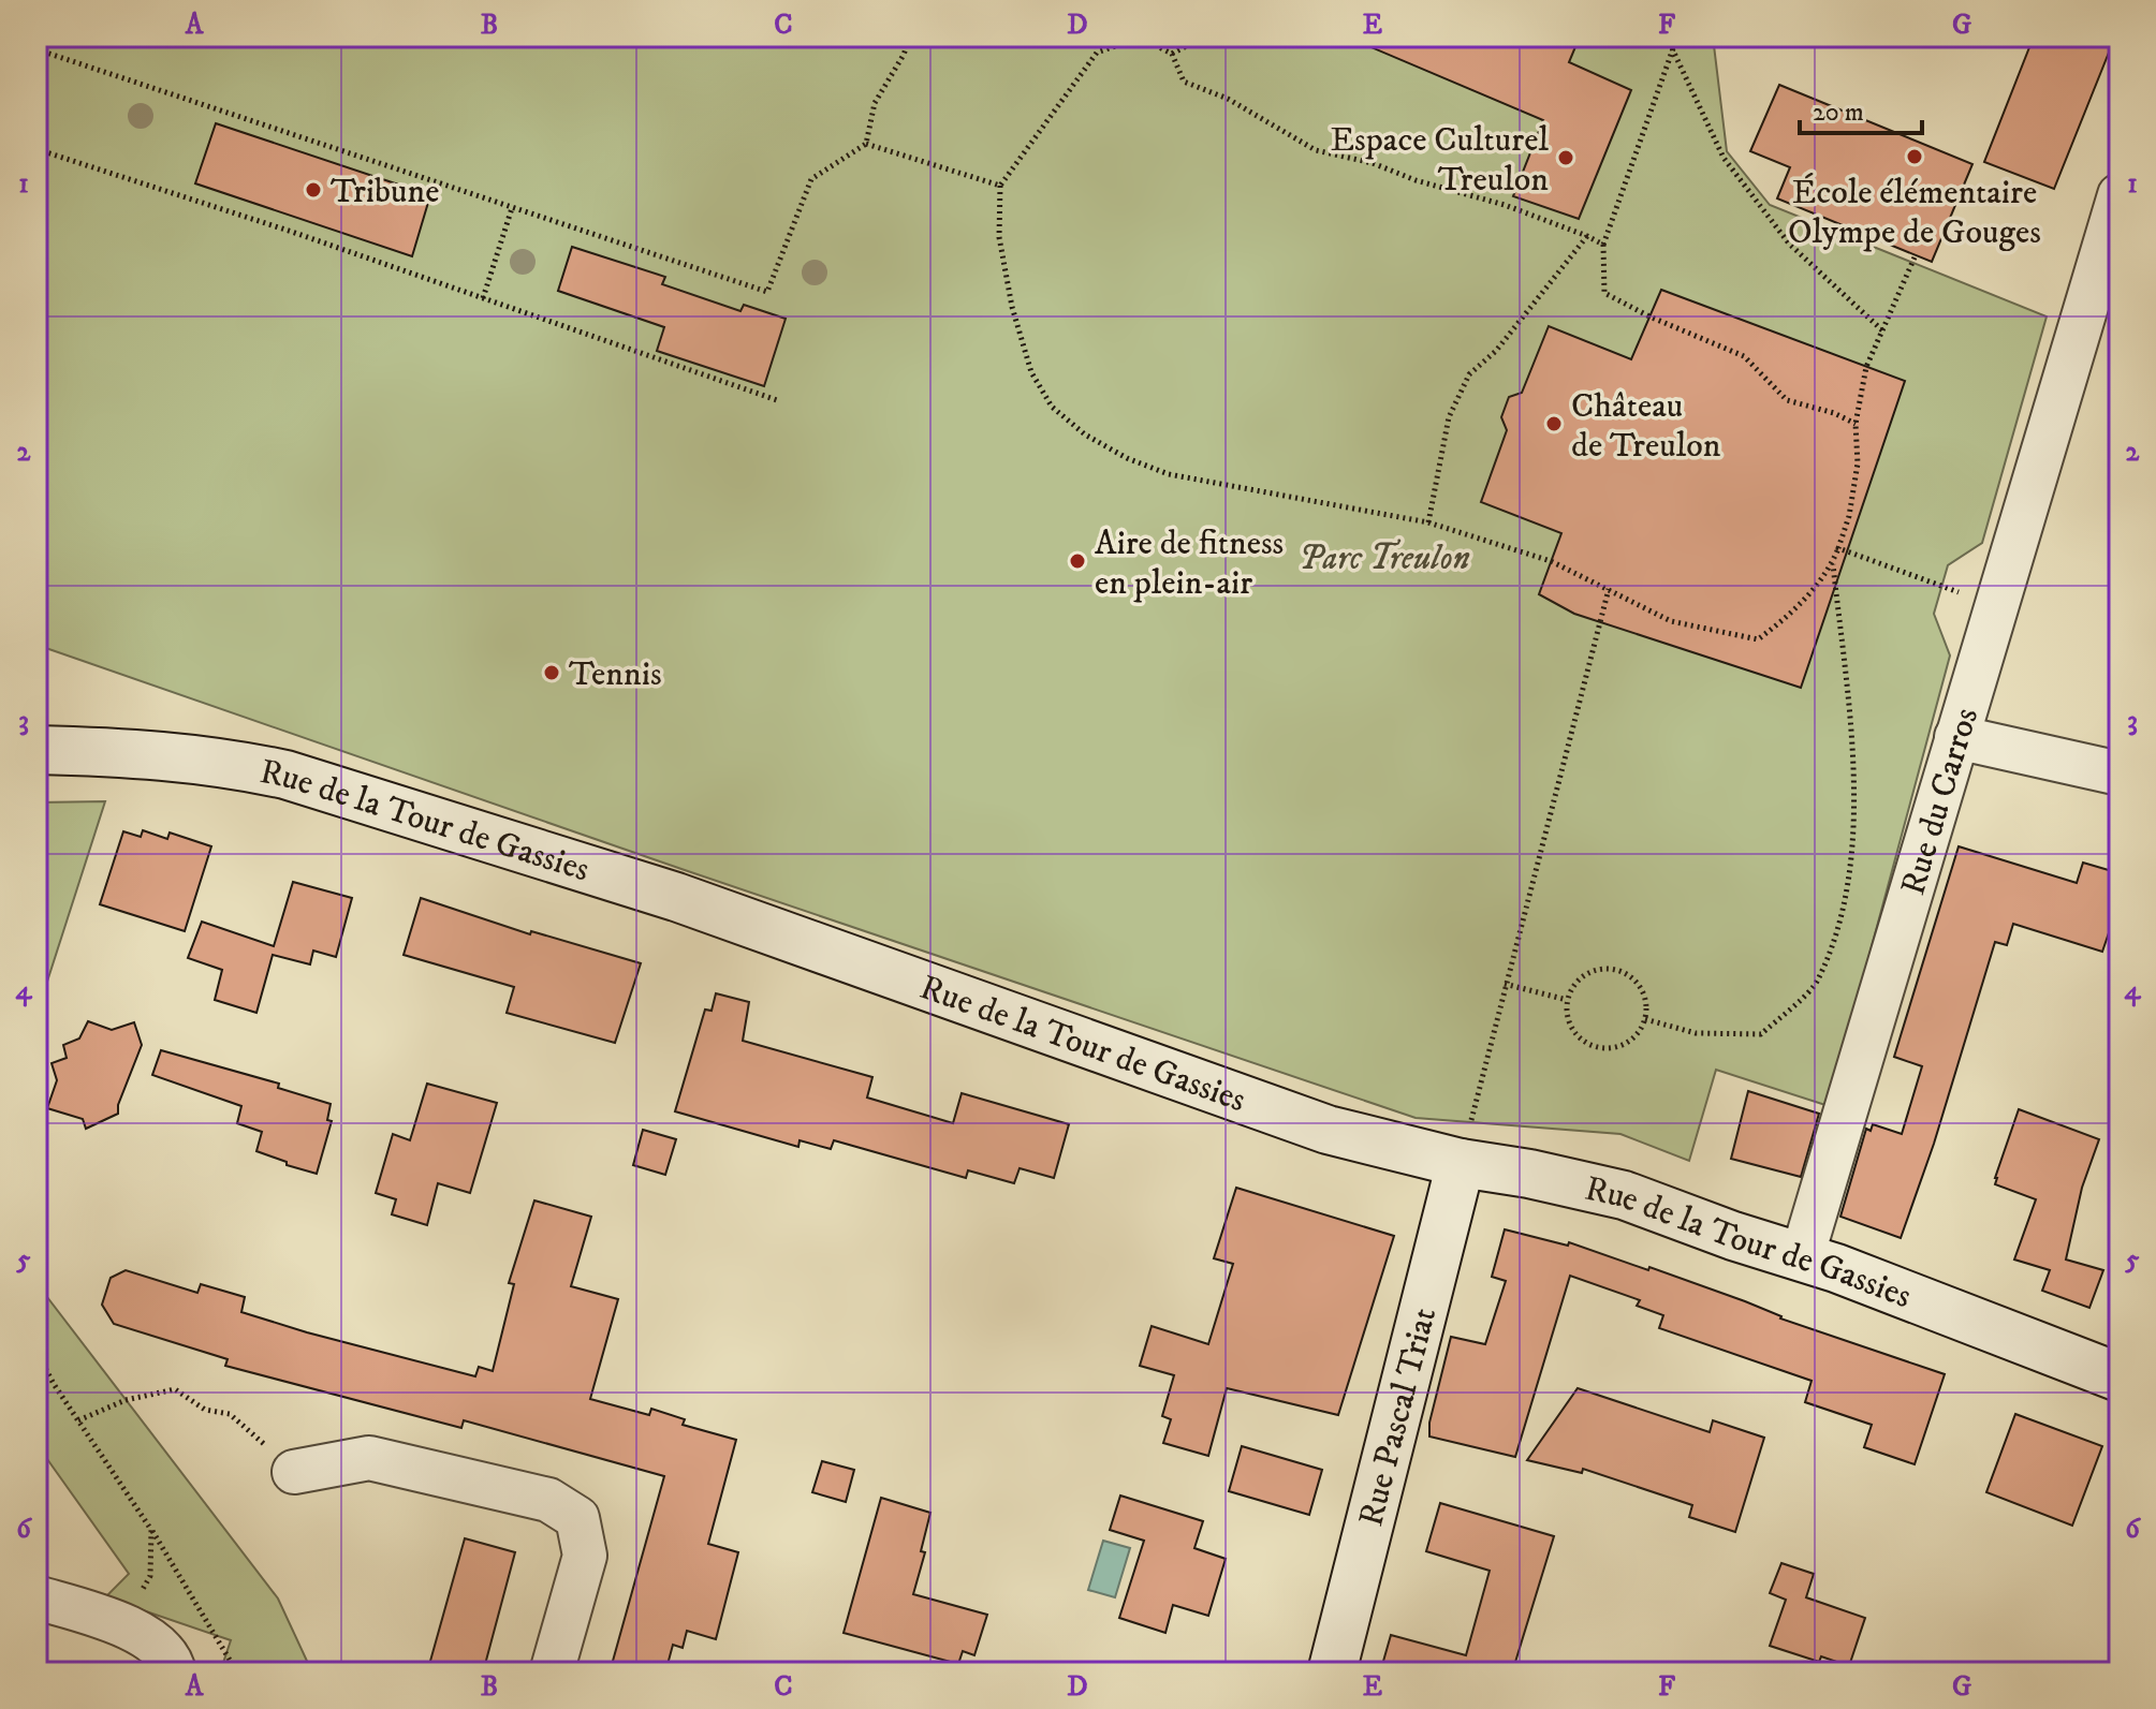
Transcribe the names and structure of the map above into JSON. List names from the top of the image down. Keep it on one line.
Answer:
{"streets":{"street":["Rue du Carros","Rue de la Tour de Gassies","Rue Pascal Triat"]},"crossings":[["Rue du Carros","Rue de la Tour de Gassies"],["Rue de la Tour de Gassies","Rue Pascal Triat"]],"parks":["Parc Treulon"],"places":["École élémentaire Olympe de Gouges","Espace Culturel Treulon","Tribune","Château de Treulon","Aire de fitness en plein-air","Tennis"],"scale_bar":"20 m","grid":{"columns":["A","B","C","D","E","F","G"],"rows":["1","2","3","4","5","6"]}}
